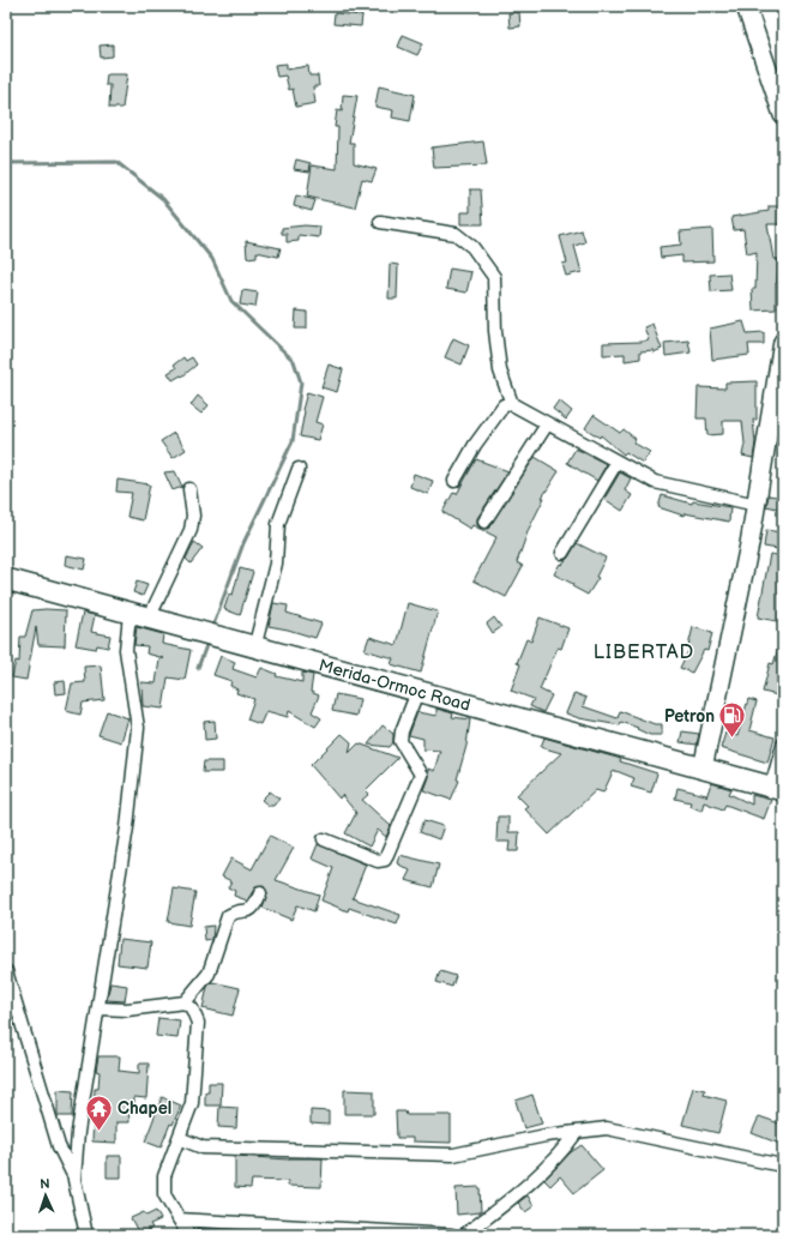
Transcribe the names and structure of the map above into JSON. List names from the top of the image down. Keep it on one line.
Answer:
{"streets":{"highway":["Merida-Ormoc Road"]},"districts":["LIBERTAD"],"places":{"fuel station":["Petron"],"temple":["Chapel"]},"north":"top"}
